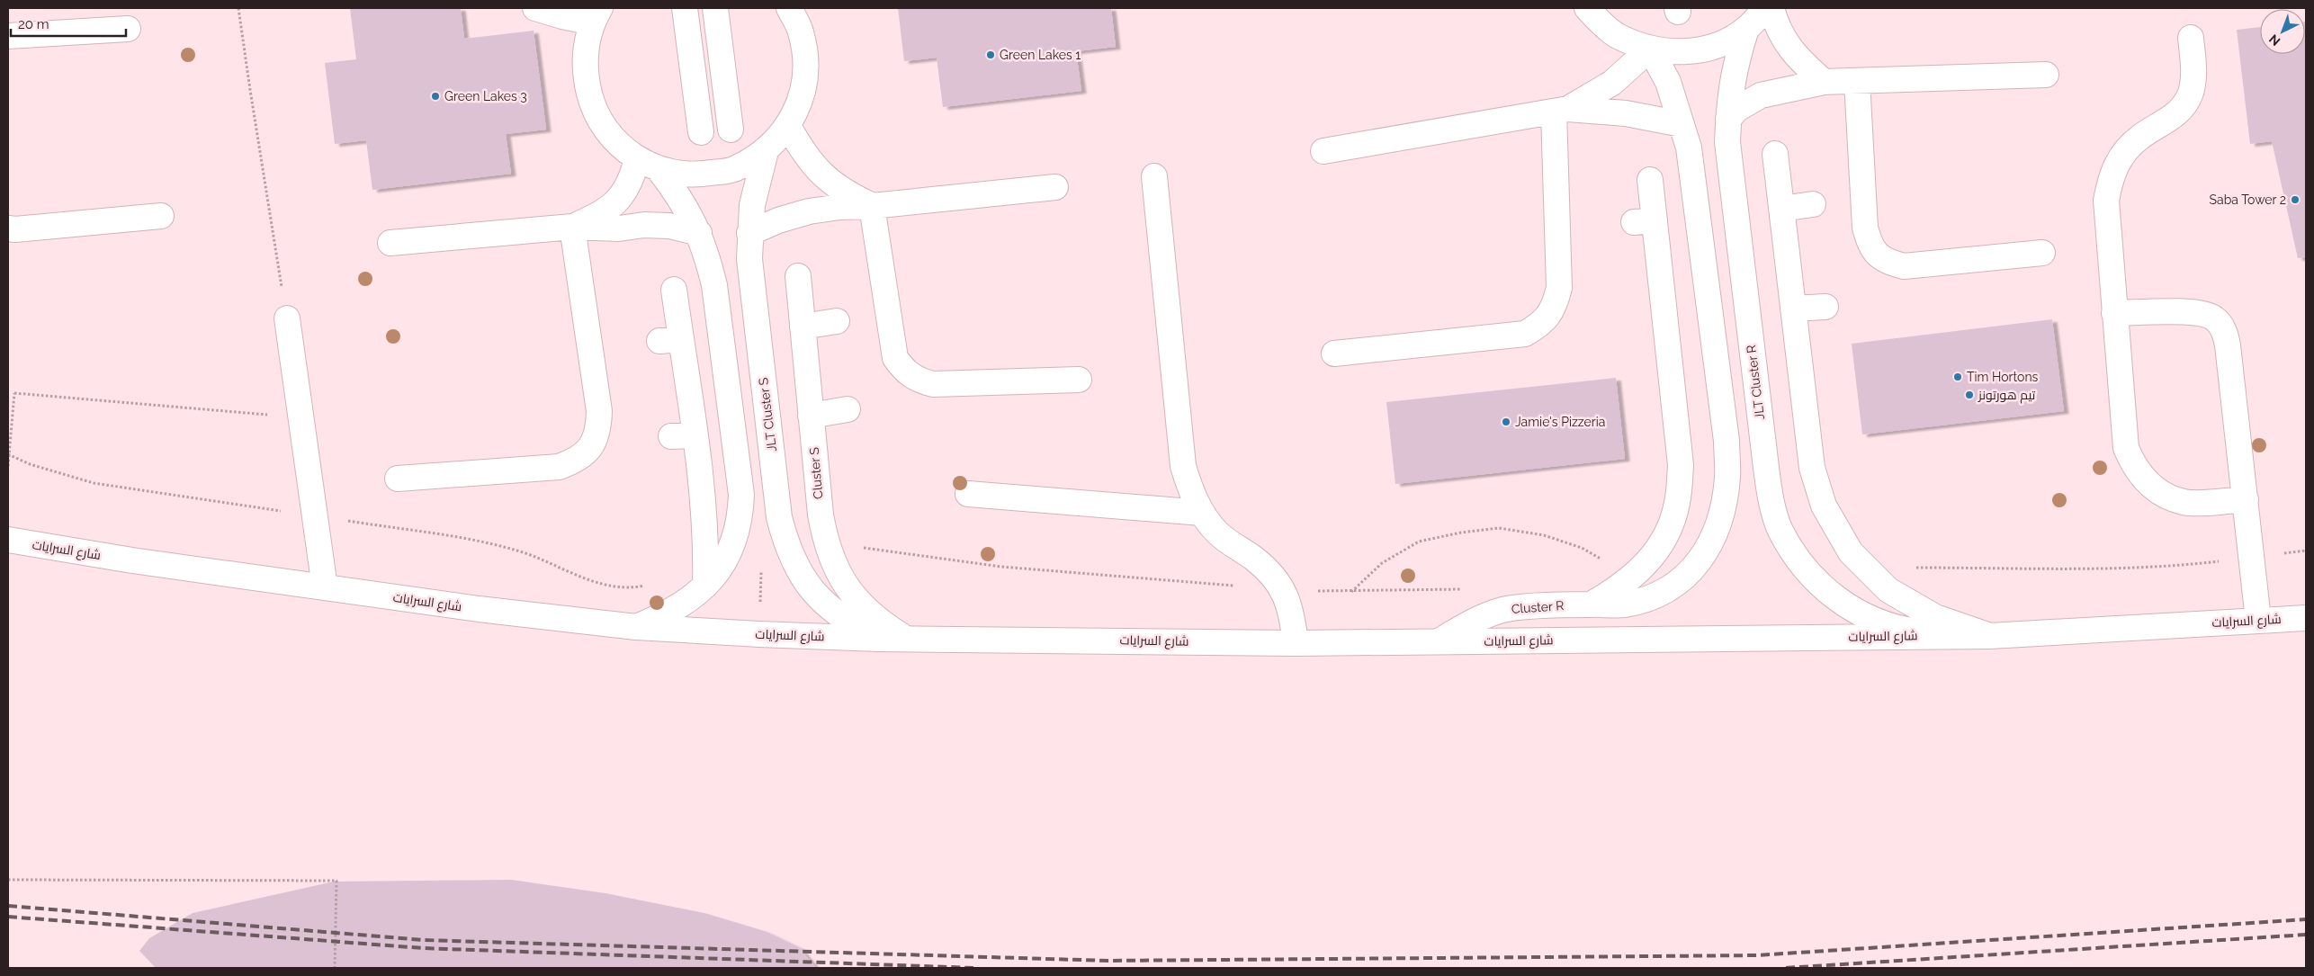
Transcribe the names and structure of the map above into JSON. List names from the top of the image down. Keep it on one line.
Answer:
{"streets":{"main road":["JLT Cluster R","JLT Cluster S","Cluster S","شارع السرايات","Cluster R"]},"crossings":[["JLT Cluster R","شارع السرايات"],["JLT Cluster S","شارع السرايات"],["Cluster S","شارع السرايات"],["شارع السرايات","Cluster R"]],"places":["Green Lakes 1","Green Lakes 3","Saba Tower 2","Tim Hortons","تيم هورتونز","Jamie's Pizzeria"],"scale_bar":"20 m","north":"bottom left"}
